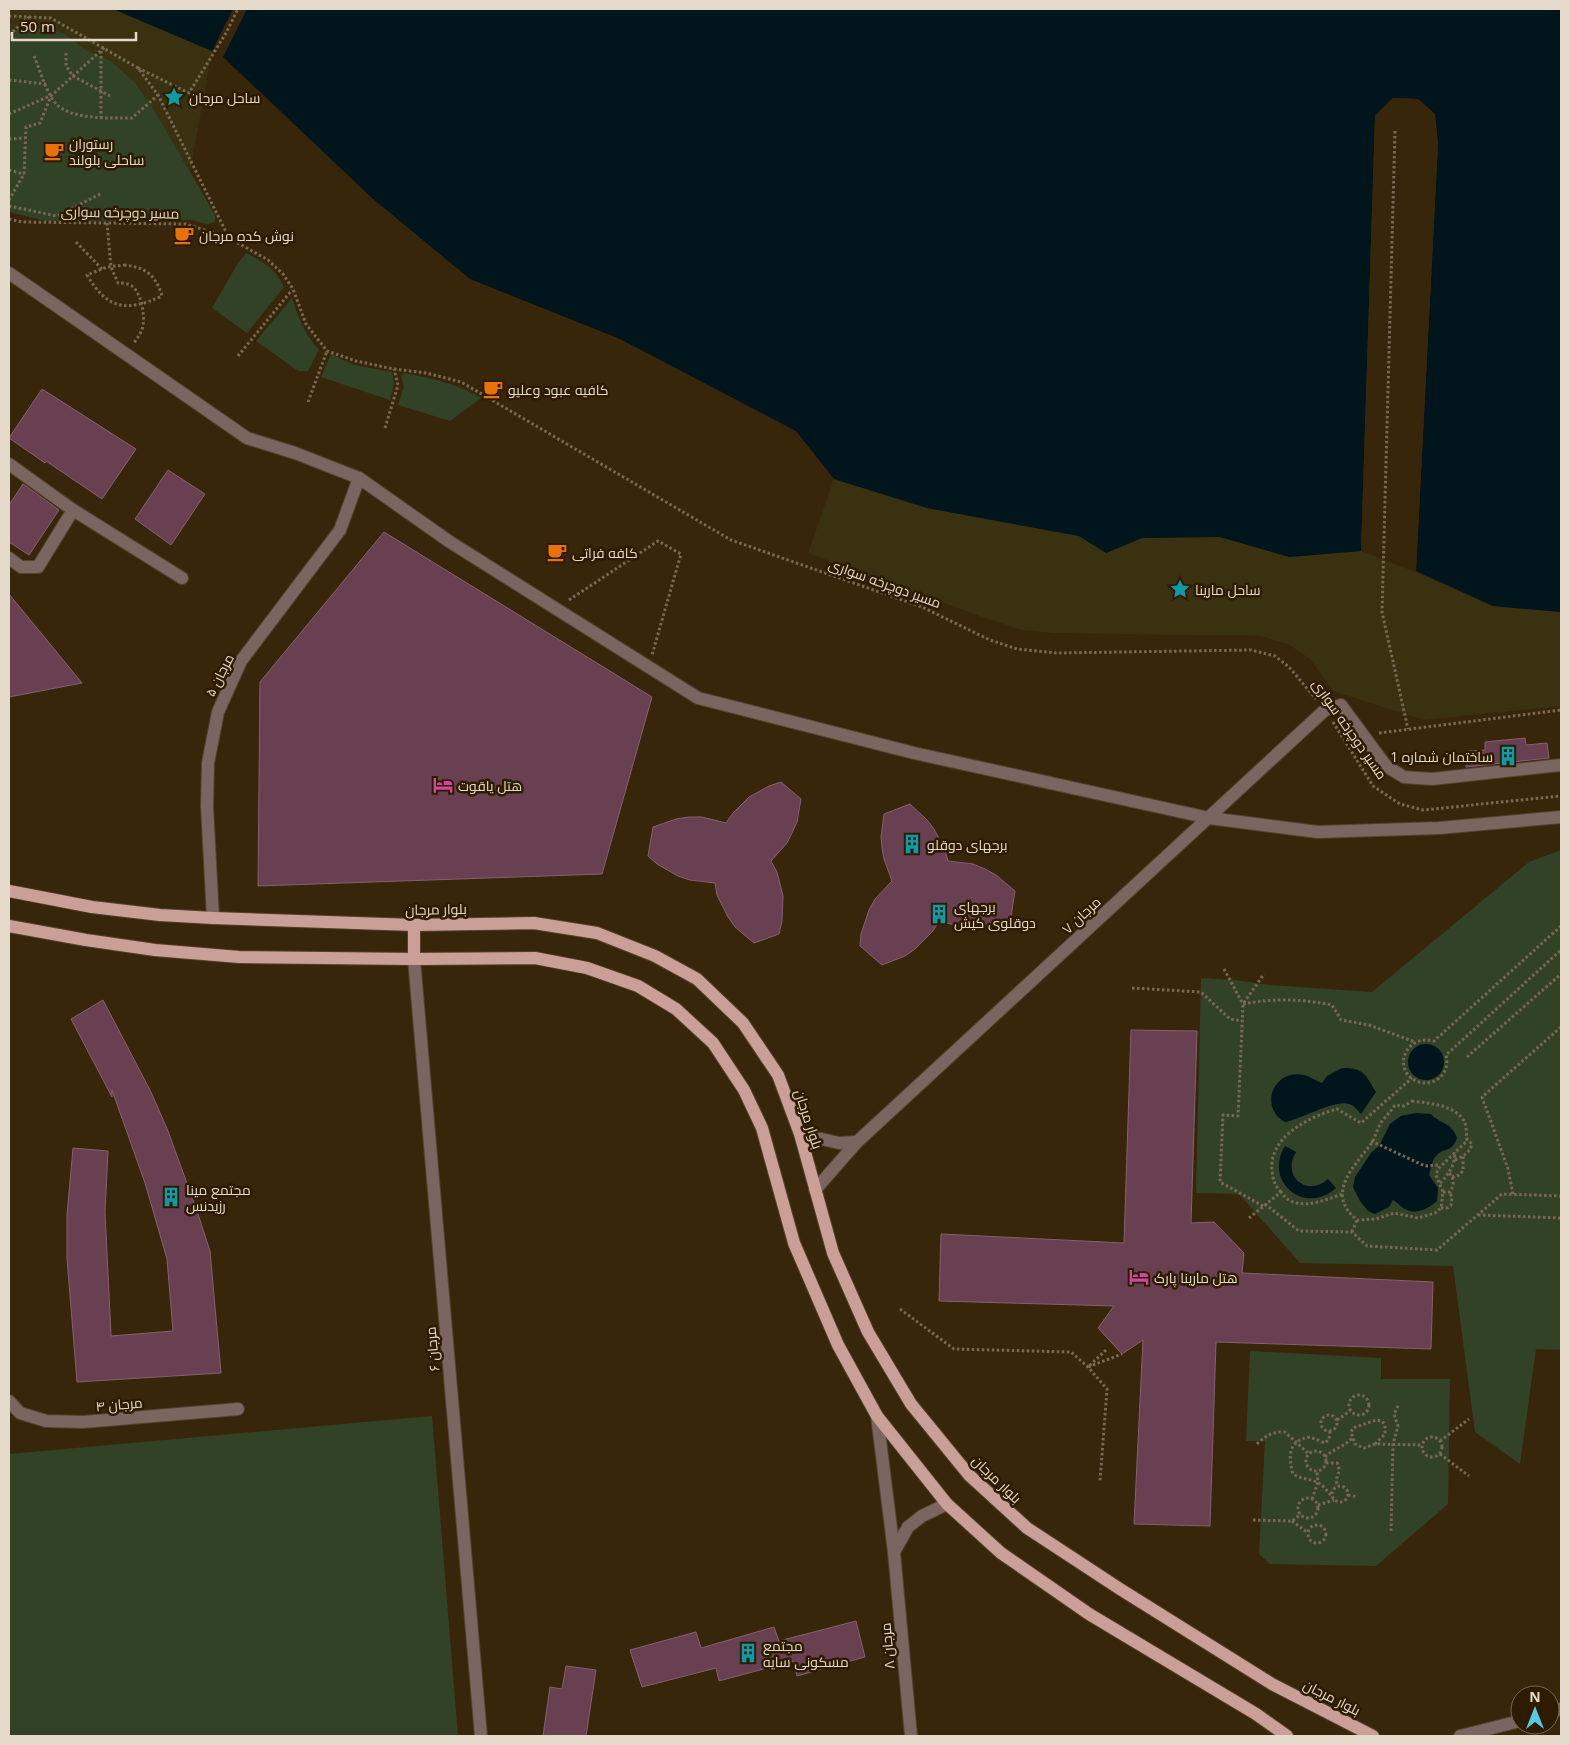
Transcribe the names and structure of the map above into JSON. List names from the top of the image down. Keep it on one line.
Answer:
{"streets":{"main road":["بلوار مرجان"],"street":["مرجان ۵","مرجان ۷","مرجان ۶","مرجان ۴","مرجان ۸"],"path":["مسیر دوچرخه سواری"]},"crossings":[["مسیر دوچرخه سواری","مرجان ۷"],["مرجان ۵","بلوار مرجان"],["بلوار مرجان","مرجان ۷"]],"places":{"place":["ساحل مرجان","ساحل مارینا"],"cafe":["رستوران ساحلی بلولند","نوش کده مرجان","کافیه عبود وعلیو","کافه فراتی"],"building":["ساختمان شماره 1","برجهای دوقلو","برجهای دوقلوی کیش","مجتمع مینا رزیدنس","مجتمع مسکونی سایه"],"hotel":["هتل یاقوت","هتل مارینا پارک"]},"scale_bar":"50 m","north":"top"}
